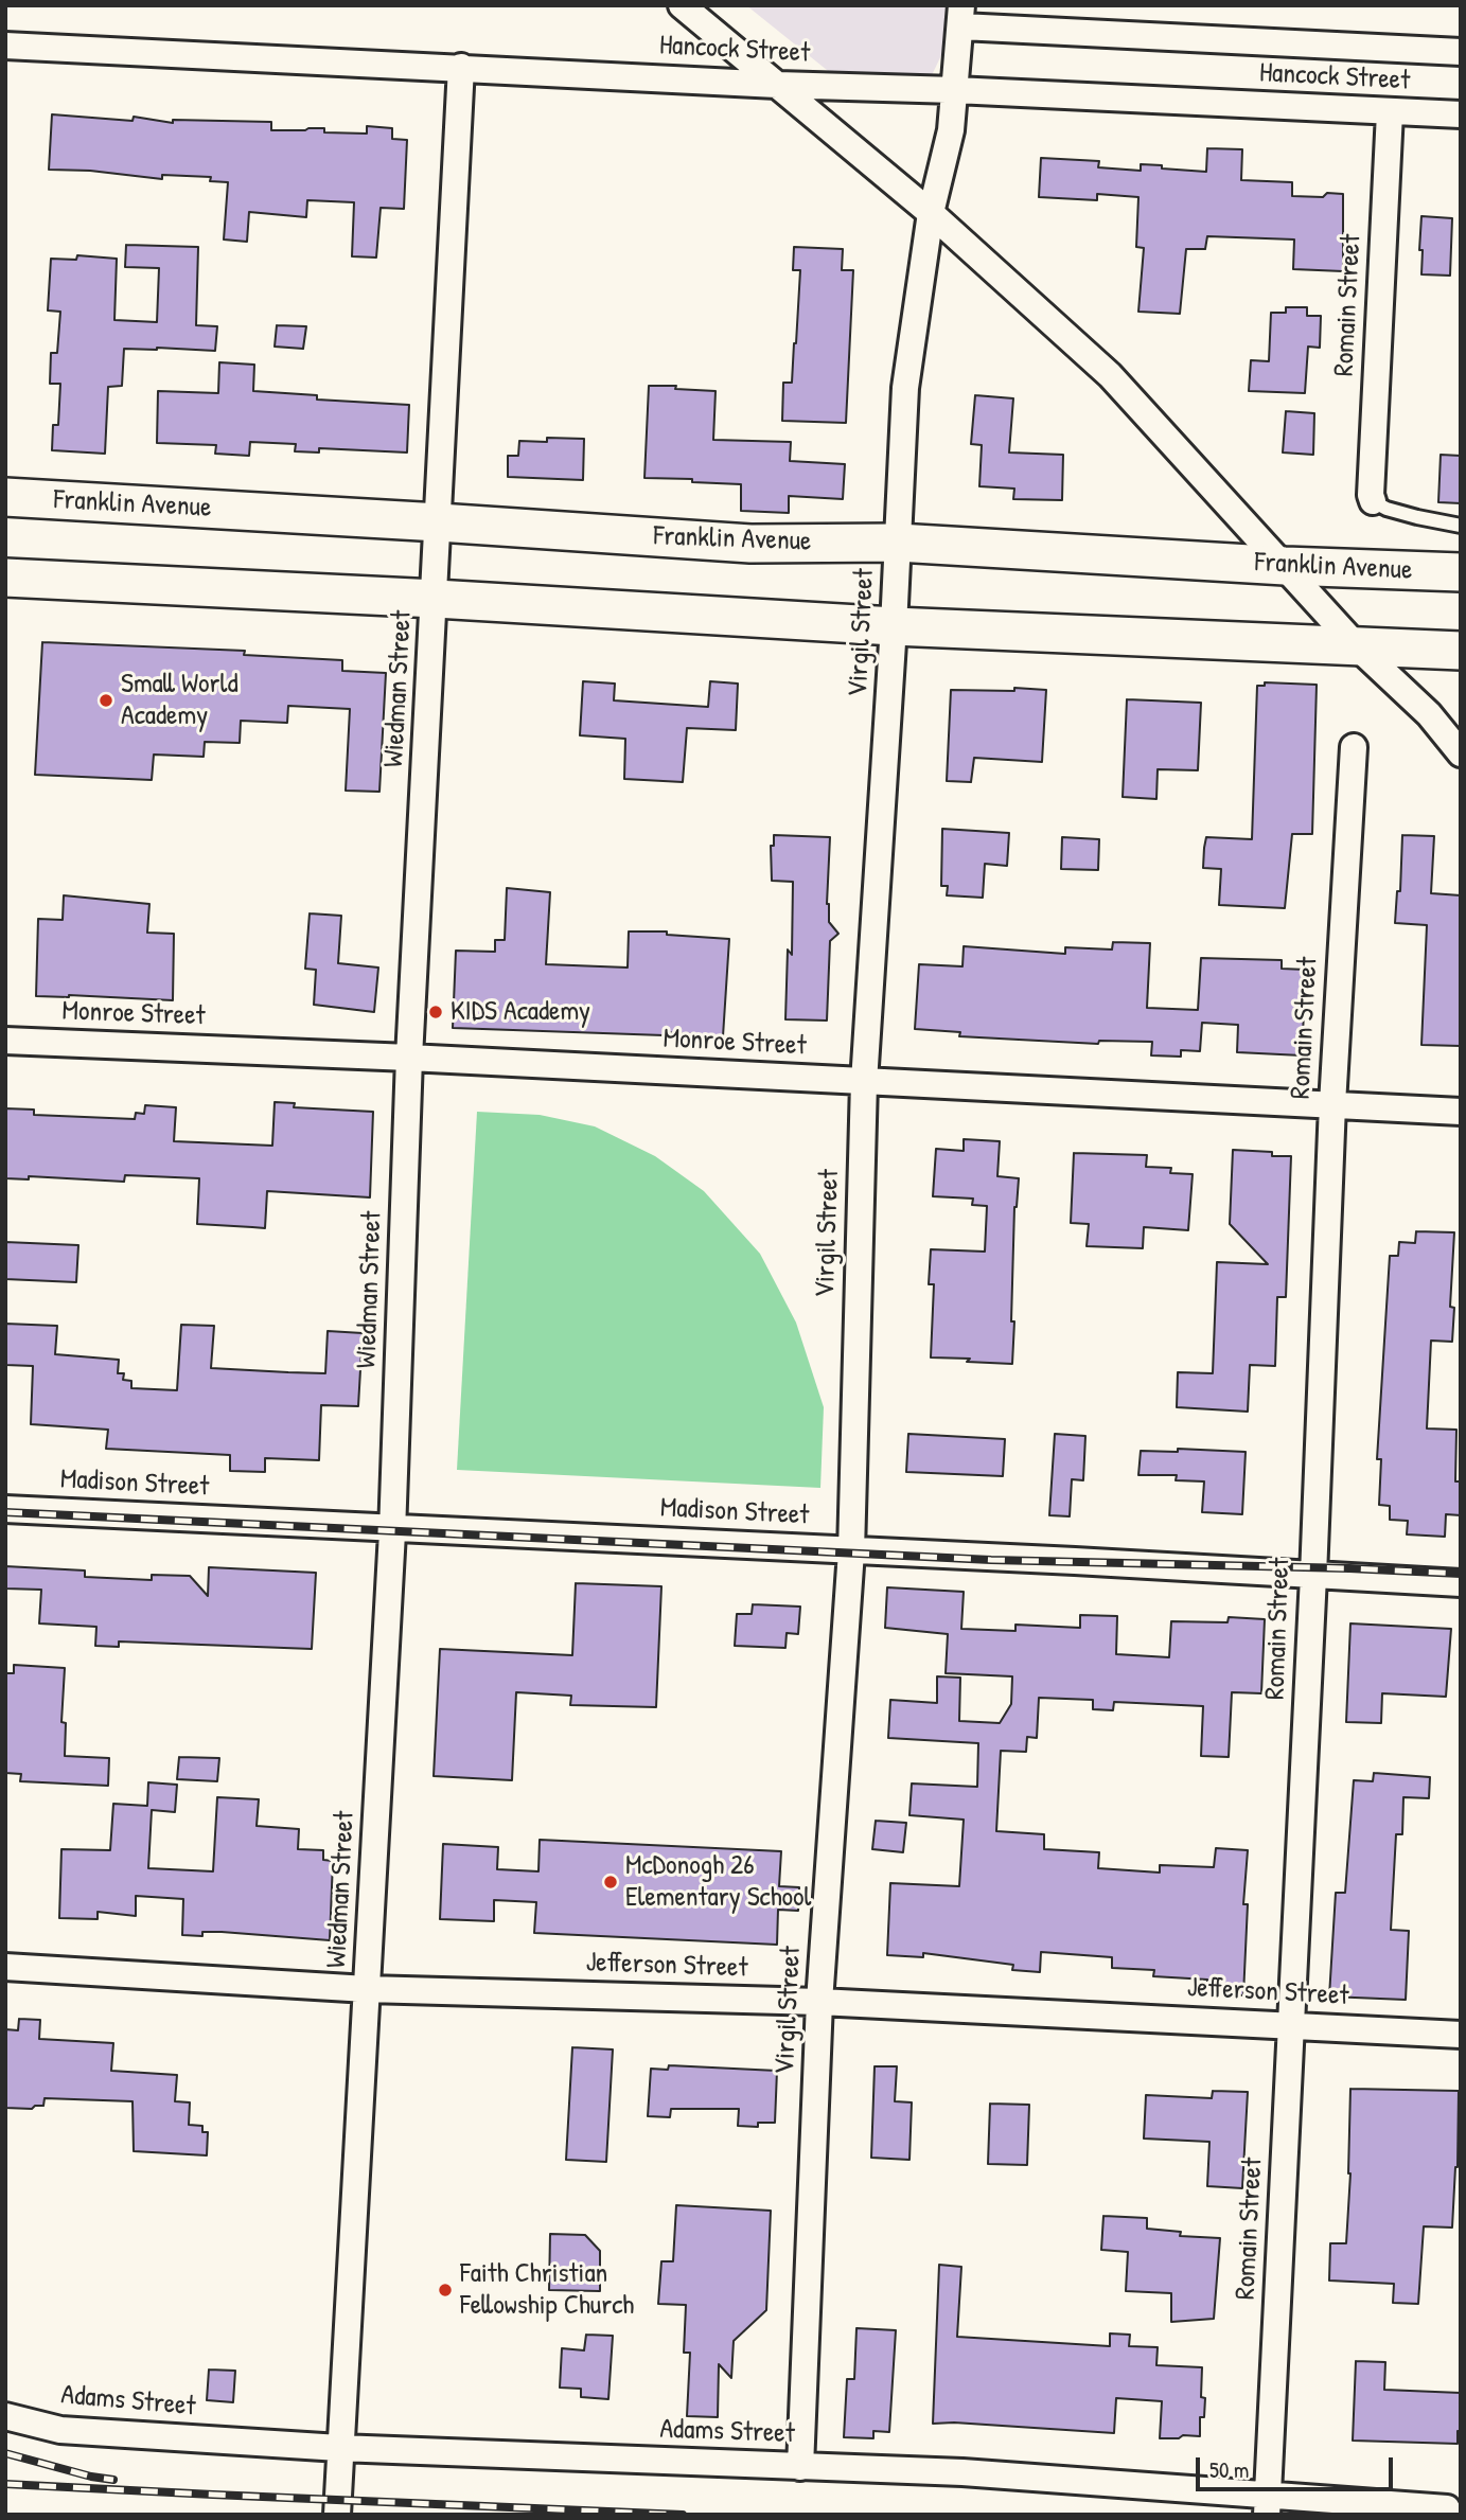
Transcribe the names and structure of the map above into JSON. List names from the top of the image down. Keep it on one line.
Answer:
{"streets":{"main road":["Franklin Avenue"],"street":["Hancock Street","Romain Street","Virgil Street","Wiedman Street","Monroe Street","Madison Street","Jefferson Street","Adams Street"]},"crossings":[["Hancock Street","Romain Street"],["Hancock Street","Virgil Street"],["Hancock Street","Wiedman Street"],["Romain Street","Monroe Street"],["Romain Street","Madison Street"],["Romain Street","Jefferson Street"],["Romain Street","Adams Street"],["Franklin Avenue","Virgil Street"],["Franklin Avenue","Wiedman Street"],["Virgil Street","Monroe Street"],["Virgil Street","Madison Street"],["Virgil Street","Jefferson Street"],["Virgil Street","Adams Street"],["Wiedman Street","Monroe Street"],["Wiedman Street","Madison Street"],["Wiedman Street","Jefferson Street"],["Wiedman Street","Adams Street"]],"places":["Small World Academy","KIDS Academy","McDonogh 26 Elementary School","Faith Christian Fellowship Church"],"scale_bar":"50 m"}
